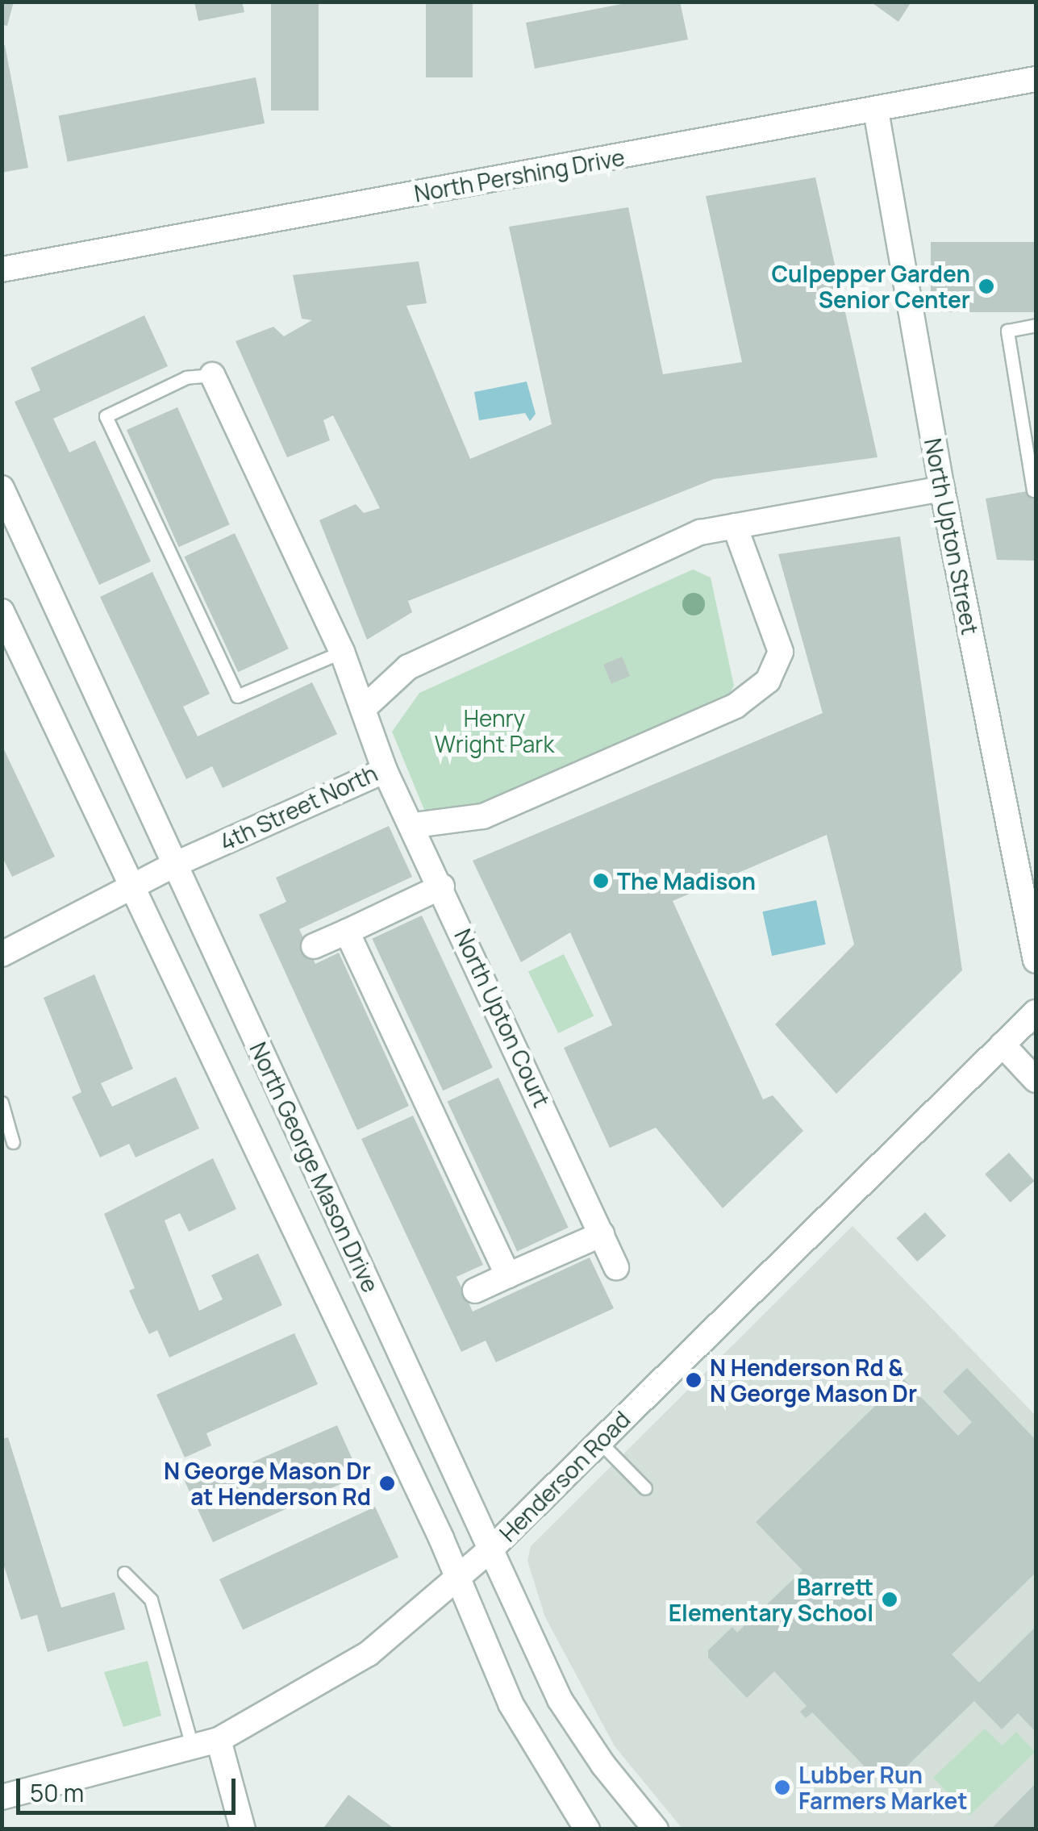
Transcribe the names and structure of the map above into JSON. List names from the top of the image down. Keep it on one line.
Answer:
{"streets":{"street":["North Pershing Drive","North Upton Street","4th Street North","North Upton Court","North George Mason Drive","Henderson Road"]},"crossings":[["North Pershing Drive","North Upton Street"],["4th Street North","North Upton Court"],["4th Street North","North George Mason Drive"],["North George Mason Drive","Henderson Road"]],"parks":["Henry Wright Park"],"places":["Culpepper Garden Senior Center","The Madison","N Henderson Rd & N George Mason Dr","N George Mason Dr at Henderson Rd","Barrett Elementary School","Lubber Run Farmers Market"],"scale_bar":"50 m"}
